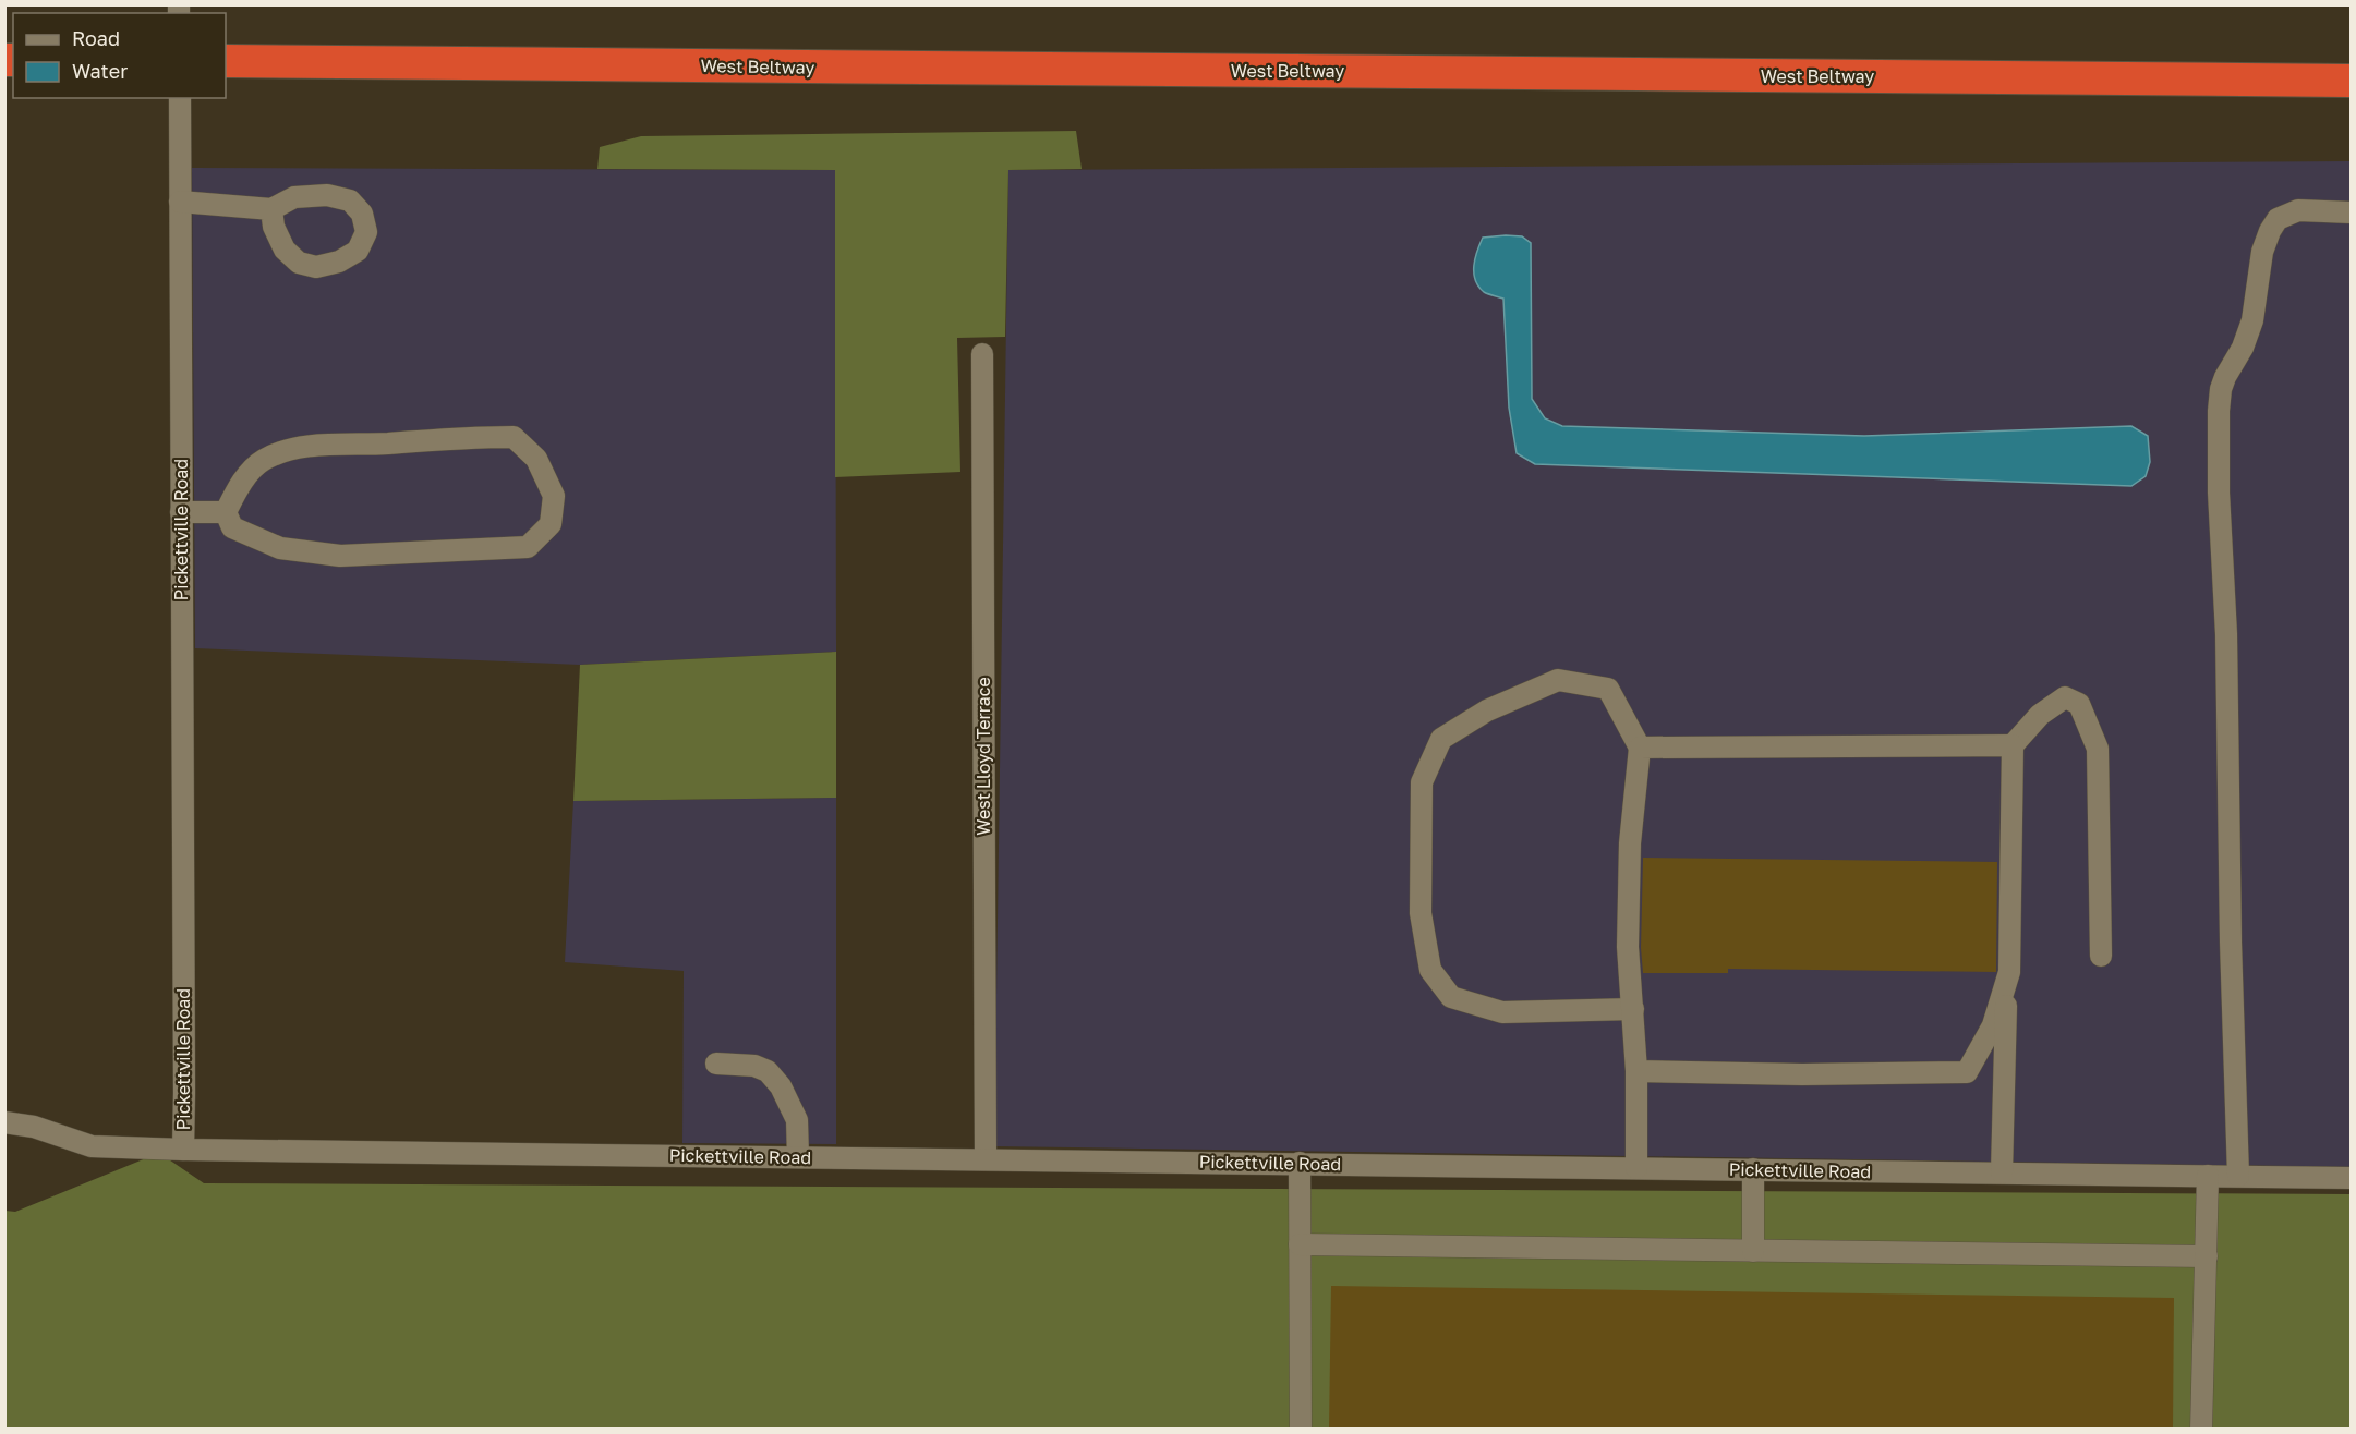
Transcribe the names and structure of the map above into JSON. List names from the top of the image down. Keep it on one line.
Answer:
{"streets":{"highway":["West Beltway"],"street":["Pickettville Road","West Lloyd Terrace"]},"crossings":[["Pickettville Road","West Lloyd Terrace"]],"legend":["Road","Water"]}
